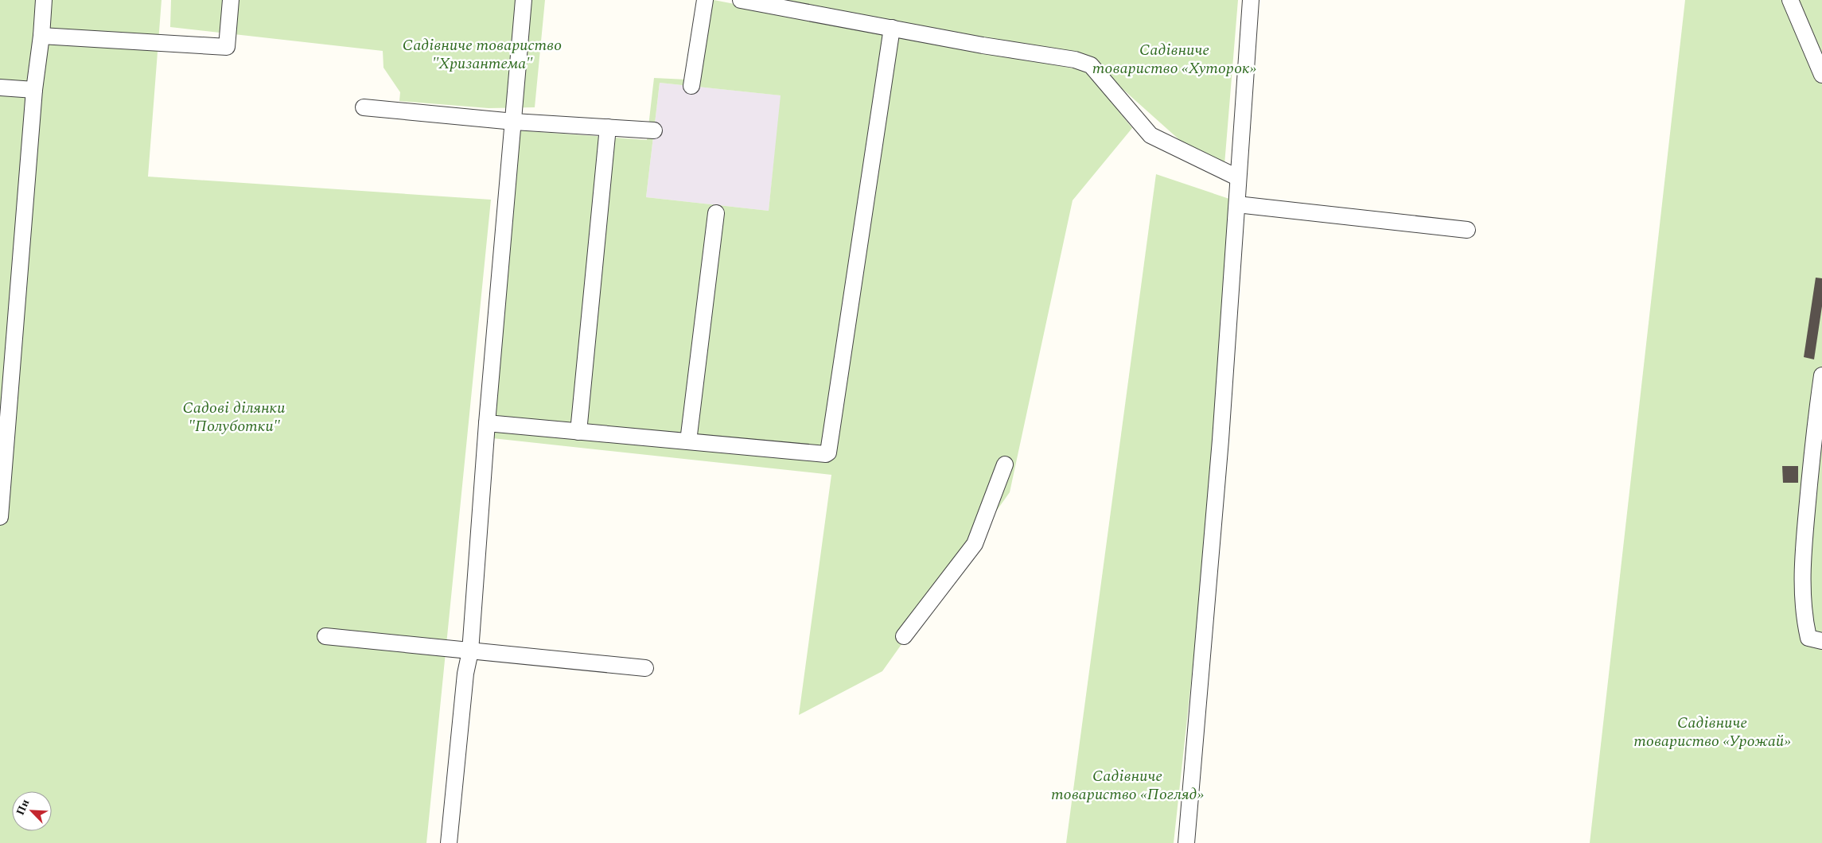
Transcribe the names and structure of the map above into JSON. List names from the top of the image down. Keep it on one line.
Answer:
{"parks":["Садівниче товариство \"Хризантема\"","Садівниче товариство «Хуторок»","Садові ділянки \"Полуботки\"","Садівниче товариство «Урожай»","Садівниче товариство «Погляд»"],"north":"top left"}
